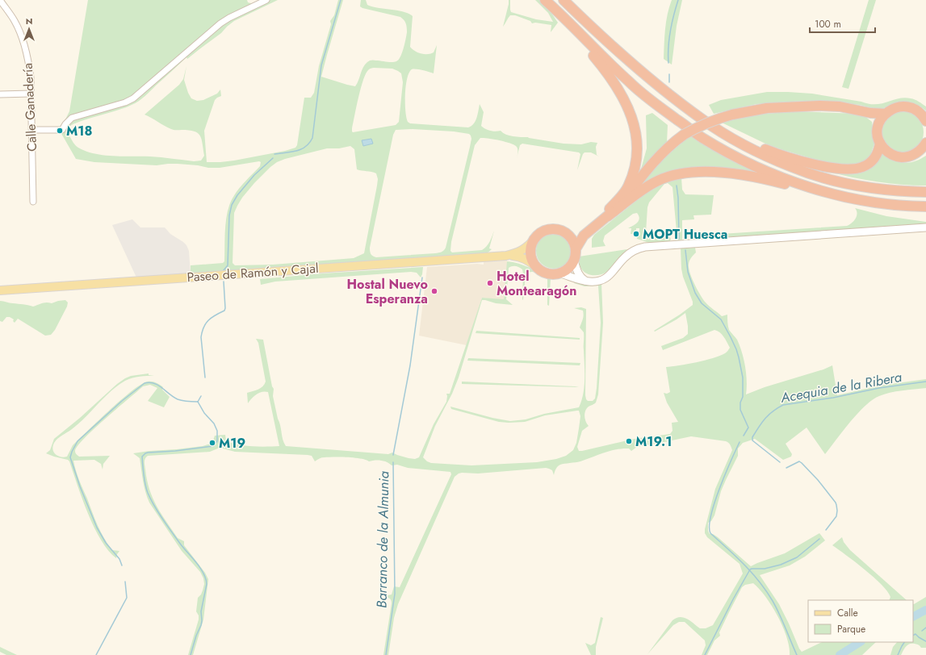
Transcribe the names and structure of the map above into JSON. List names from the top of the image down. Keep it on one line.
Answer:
{"streets":{"main road":["Paseo de Ramón y Cajal"],"street":["Calle Ganadería"]},"water":["Acequia de la Ribera","Barranco de la Almunia"],"places":["M18","MOPT Huesca","Hotel Montearagón","Hostal Nuevo Esperanza","M19.1","M19"],"legend":["Calle","Parque"],"scale_bar":"100 m","north":"top"}
